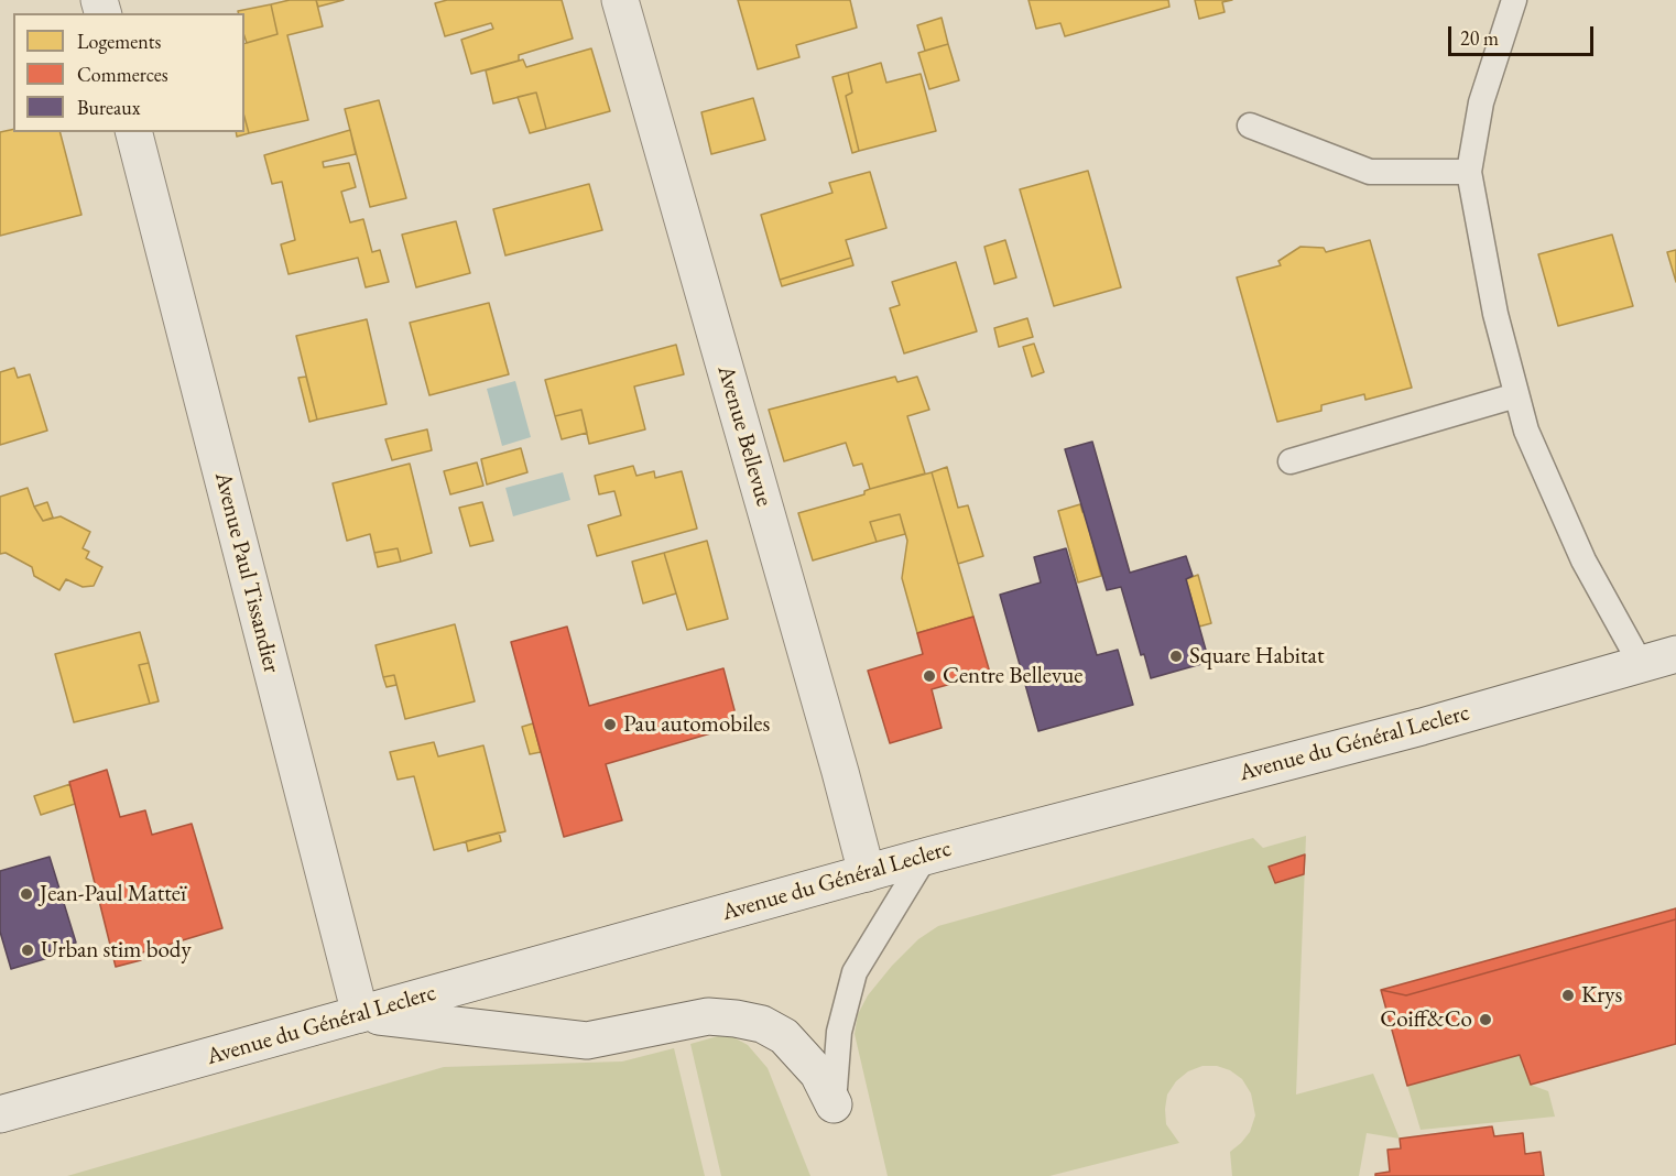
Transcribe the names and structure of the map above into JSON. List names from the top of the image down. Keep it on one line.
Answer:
{"streets":{"main road":["Avenue Bellevue","Avenue Paul Tissandier","Avenue du Général Leclerc"]},"crossings":[["Avenue Bellevue","Avenue du Général Leclerc"],["Avenue Paul Tissandier","Avenue du Général Leclerc"]],"places":["Square Habitat","Centre Bellevue","Pau automobiles","Jean-Paul Matteï","Urban stim body","Krys","Coiff&Co"],"legend":["Logements","Commerces","Bureaux"],"scale_bar":"20 m"}
